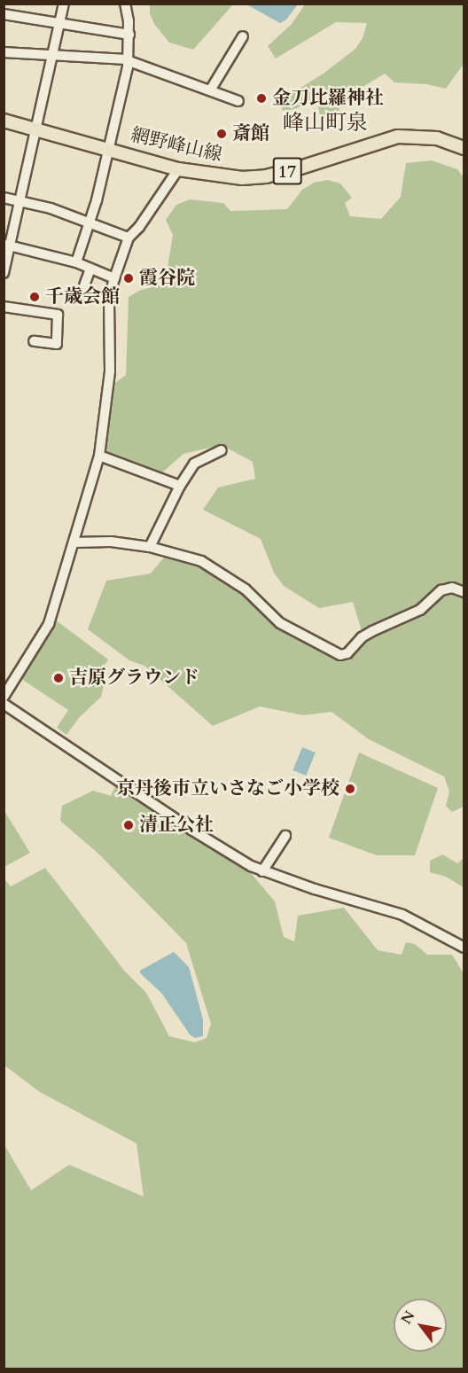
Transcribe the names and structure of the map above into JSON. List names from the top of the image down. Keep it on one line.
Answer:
{"streets":{"main road":["網野峰山線","17"]},"districts":["峰山町泉"],"places":["金刀比羅神社","斎館","霞谷院","千歳会館","吉原グラウンド","京丹後市立いさなご小学校","清正公社"],"north":"top left"}
